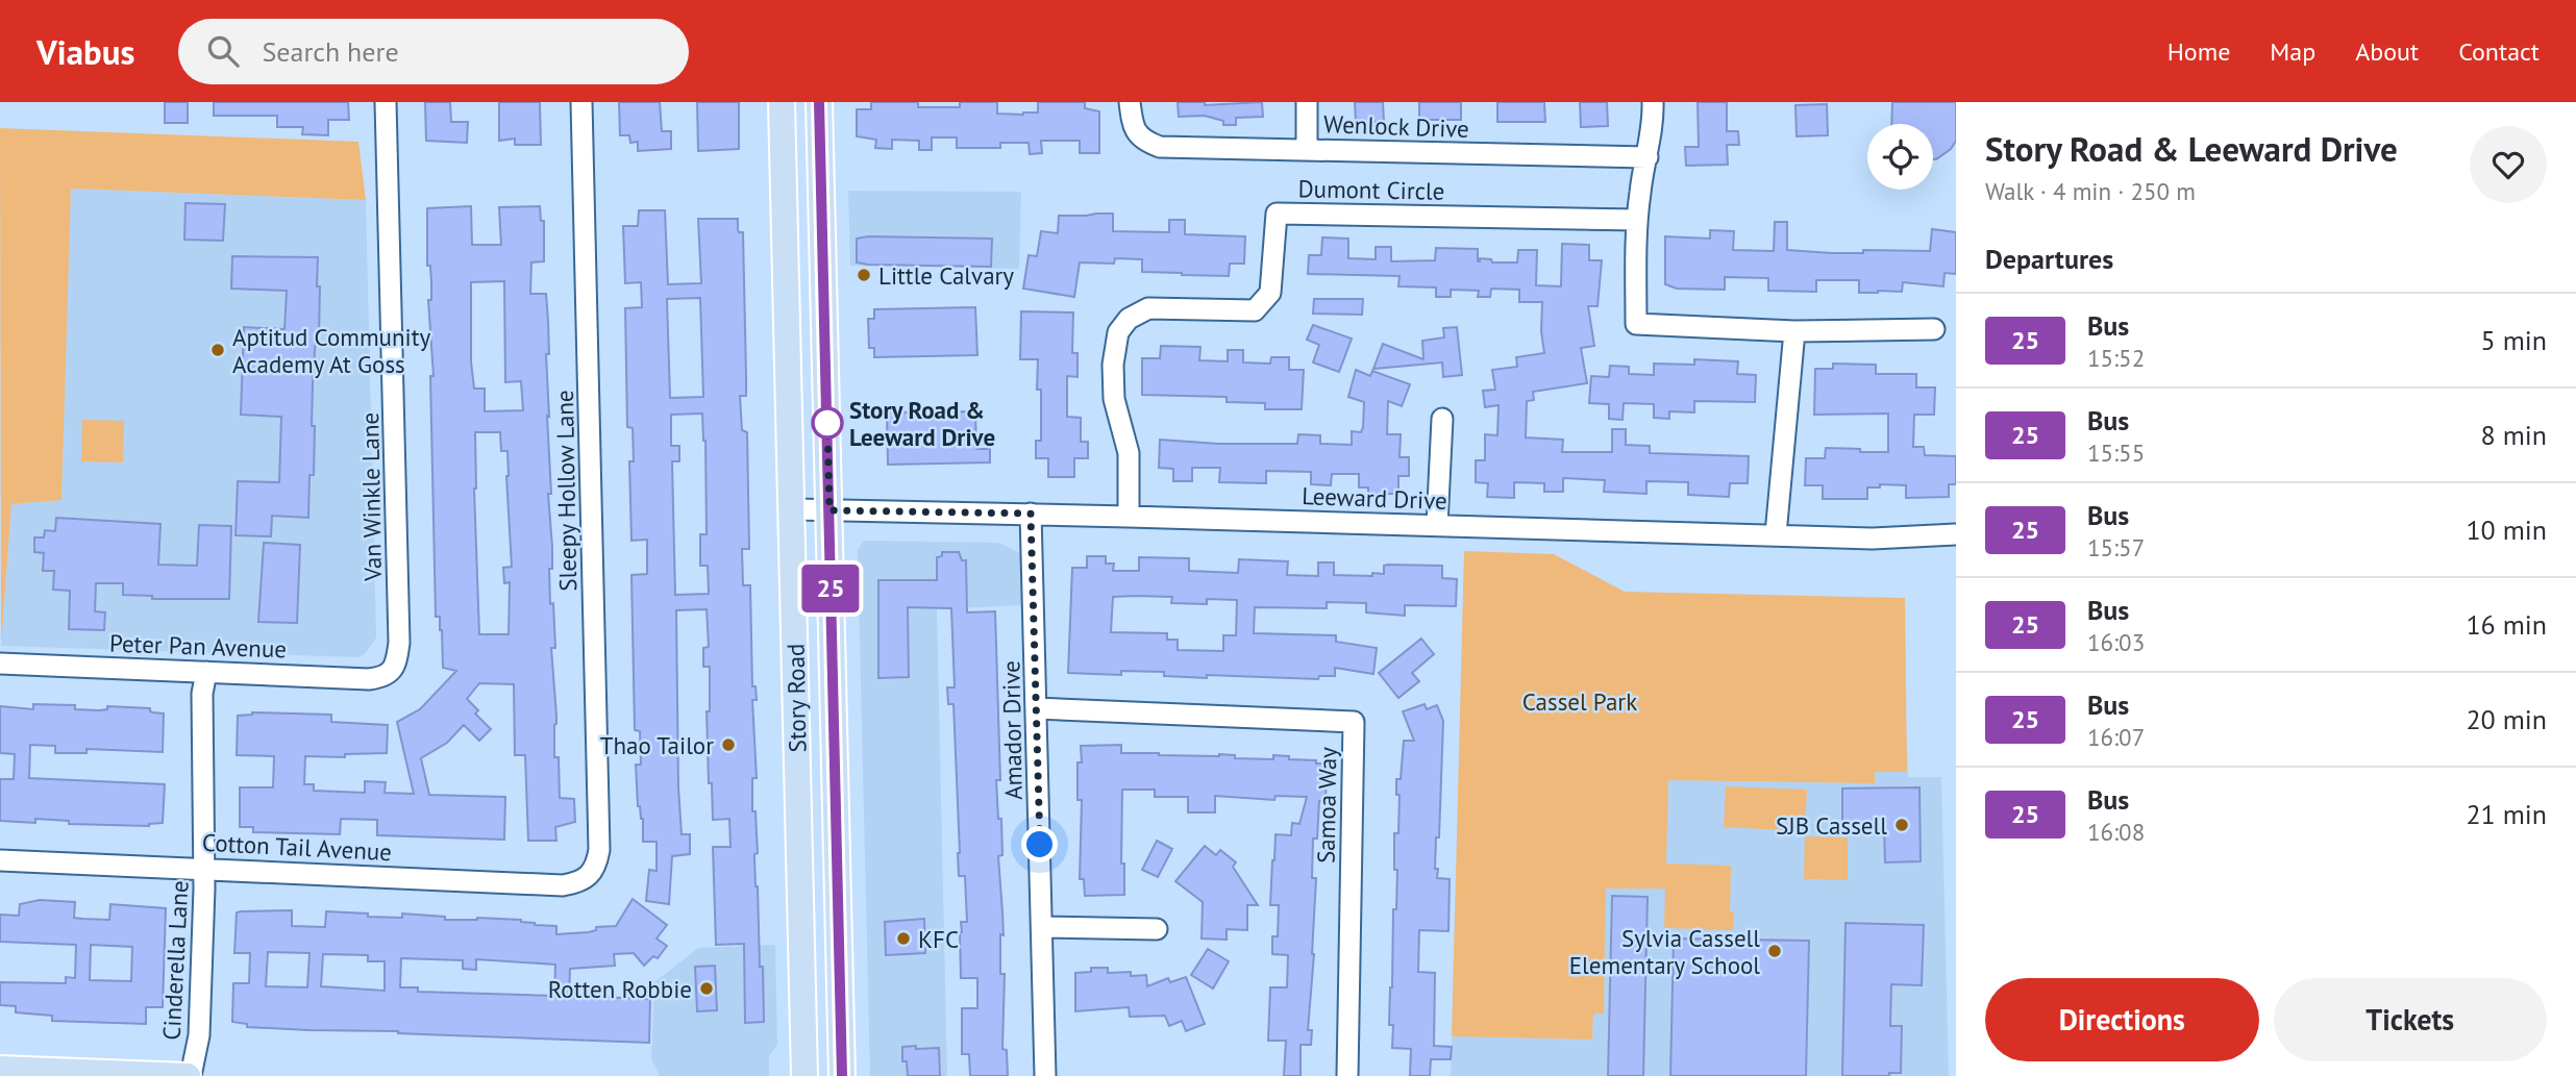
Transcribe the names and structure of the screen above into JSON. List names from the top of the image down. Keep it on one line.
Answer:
{"streets":{"main road":["Story Road"],"street":["Wenlock Drive","Dumont Circle","Sleepy Hollow Lane","Van Winkle Lane","Leeward Drive","Peter Pan Avenue","Amador Drive","Samoa Way","Cotton Tail Avenue","Cinderella Lane"]},"crossings":[["Dumont Circle","Leeward Drive"],["Sleepy Hollow Lane","Cotton Tail Avenue"],["Van Winkle Lane","Peter Pan Avenue"],["Leeward Drive","Story Road"],["Leeward Drive","Amador Drive"],["Peter Pan Avenue","Cinderella Lane"],["Amador Drive","Samoa Way"],["Cotton Tail Avenue","Cinderella Lane"]],"parks":["Cassel Park"],"places":["Little Calvary","Aptitud Community Academy At Goss","Story Road & Leeward Drive","Thao Tailor","SJB Cassell","KFC","Sylvia Cassell Elementary School","Rotten Robbie"],"lines":["bus line 25"],"page":{"header":"Viabus","search":"Search here","nav":["Home","Map","About","Contact"],"on_map":"25","heading":[["Story Road & Leeward Drive","Walk · 4 min · 250 m"],"Departures"],"list":[{"mark":"25","name":"Bus","note":"15:52","value":"5 min"},{"mark":"25","name":"Bus","note":"15:55","value":"8 min"},{"mark":"25","name":"Bus","note":"15:57","value":"10 min"},{"mark":"25","name":"Bus","note":"16:03","value":"16 min"},{"mark":"25","name":"Bus","note":"16:07","value":"20 min"},{"mark":"25","name":"Bus","note":"16:08","value":"21 min"}],"buttons":["Directions","Tickets"]}}
